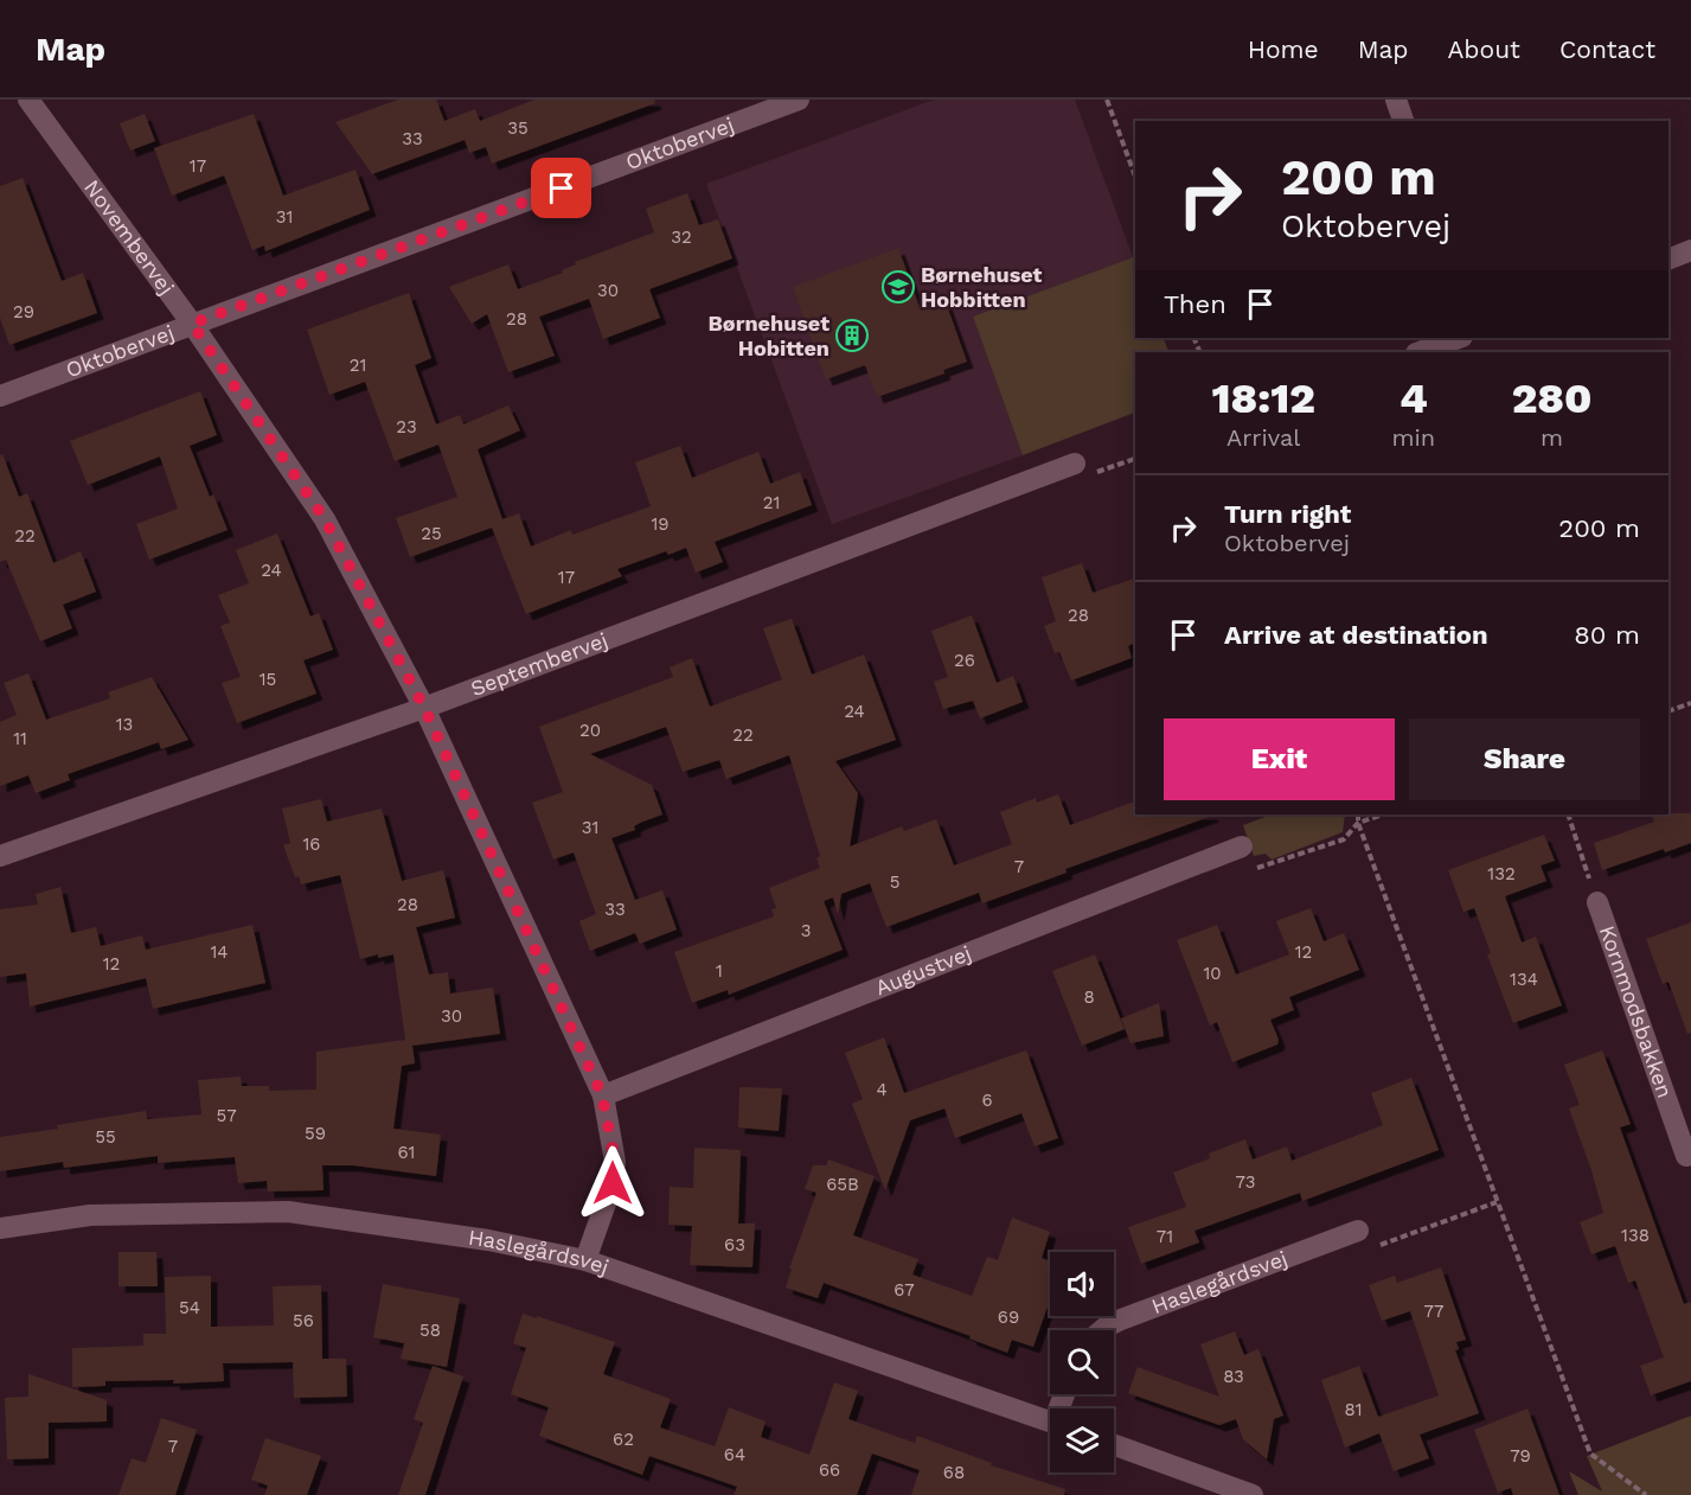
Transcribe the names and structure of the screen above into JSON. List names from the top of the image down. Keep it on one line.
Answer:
{"streets":{"street":["Oktobervej","Novembervej","Septembervej","Augustvej","Kornmodsbakken","Haslegårdsvej"]},"crossings":[["Oktobervej","Novembervej"],["Novembervej","Septembervej"],["Novembervej","Augustvej"],["Novembervej","Haslegårdsvej"]],"places":{"school or university":["Børnehuset Hobbitten"],"building":["Børnehuset Hobitten"]},"house_numbers":["35","33","17","31","32","30","29","28","21","23","21","19","25","22","24","17","28","26","15","24","13","20","22","11","31","16","7","132","5","28","33","3","14","12","12","1","10","134","8","30","4","6","57","59","55","61","73","65B","138","71","63","67","54","77","69","56","58","83","81","62","7","64","79","66","68"],"page":{"header":"Map","nav":["Home","Map","About","Contact"],"turn":["200 m","Oktobervej"],"then":"Then","eta":["18:12","Arrival","4","min","280","m"],"list":[{"name":"Turn right","note":"Oktobervej","value":"200 m"},{"name":"Arrive at destination","value":"80 m"}],"buttons":["Exit","Share"]}}
